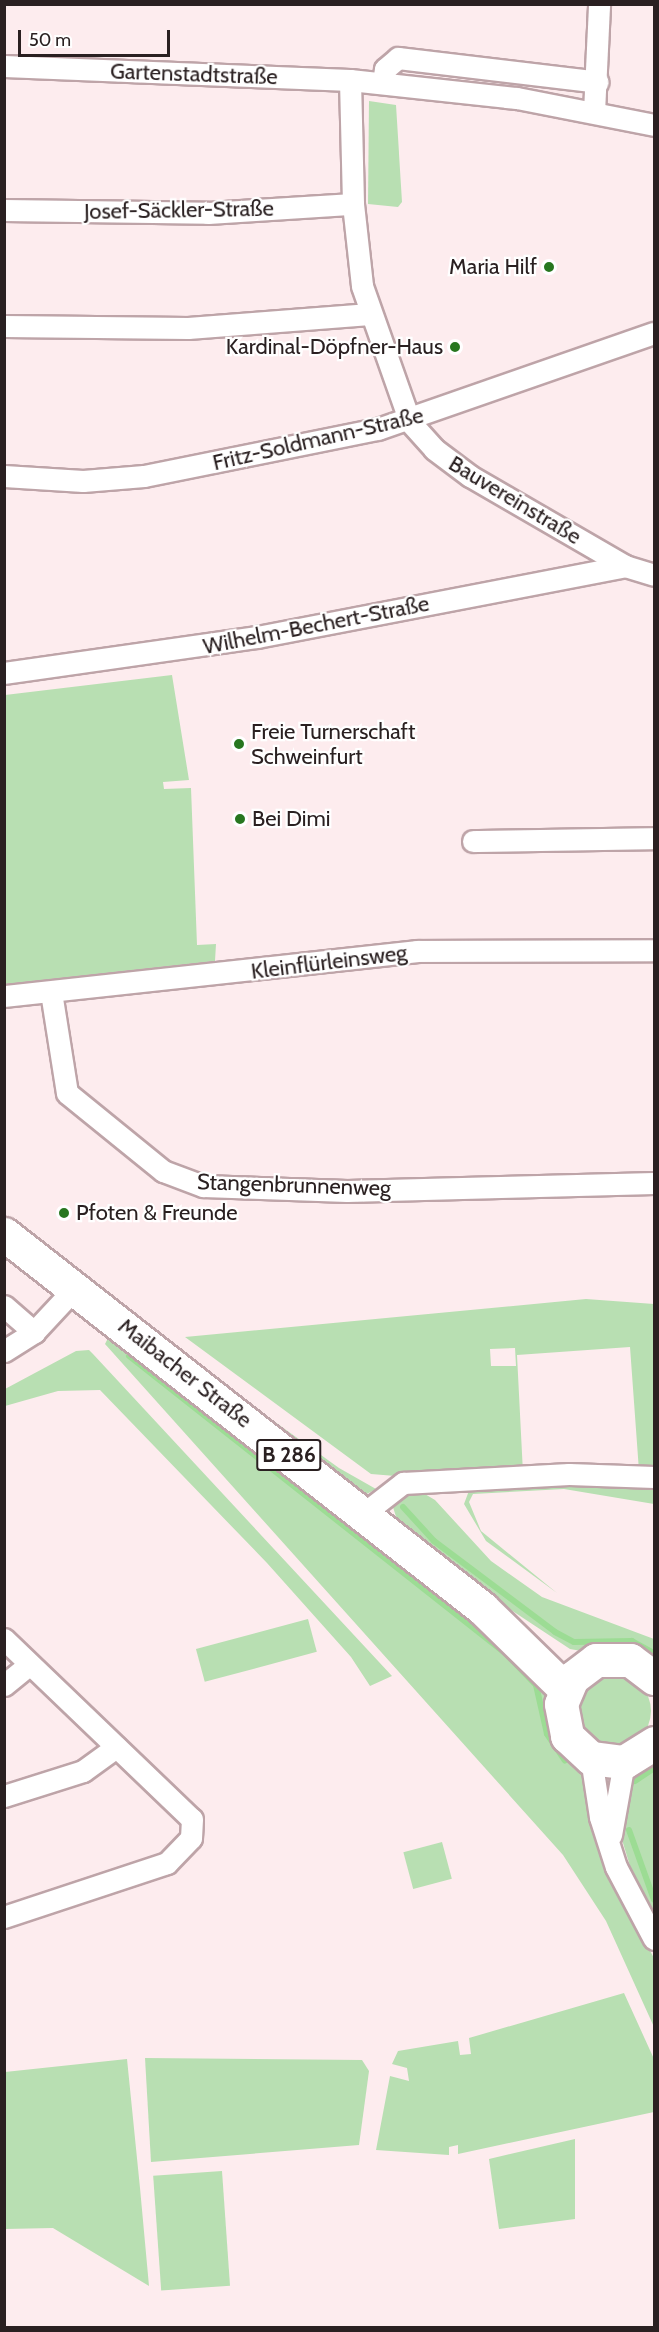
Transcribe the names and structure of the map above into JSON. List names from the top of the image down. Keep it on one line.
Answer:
{"streets":{"main road":["Maibacher Straße","B 286"],"street":["Gartenstadtstraße","Josef-Säckler-Straße","Fritz-Soldmann-Straße","Bauvereinstraße","Wilhelm-Bechert-Straße","Kleinflürleinsweg","Stangenbrunnenweg"]},"crossings":[["Gartenstadtstraße","Bauvereinstraße"],["Josef-Säckler-Straße","Bauvereinstraße"],["Fritz-Soldmann-Straße","Bauvereinstraße"],["Bauvereinstraße","Wilhelm-Bechert-Straße"],["Kleinflürleinsweg","Stangenbrunnenweg"]],"places":["Maria Hilf","Kardinal-Döpfner-Haus","Freie Turnerschaft Schweinfurt","Bei Dimi","Pfoten & Freunde"],"scale_bar":"50 m"}
